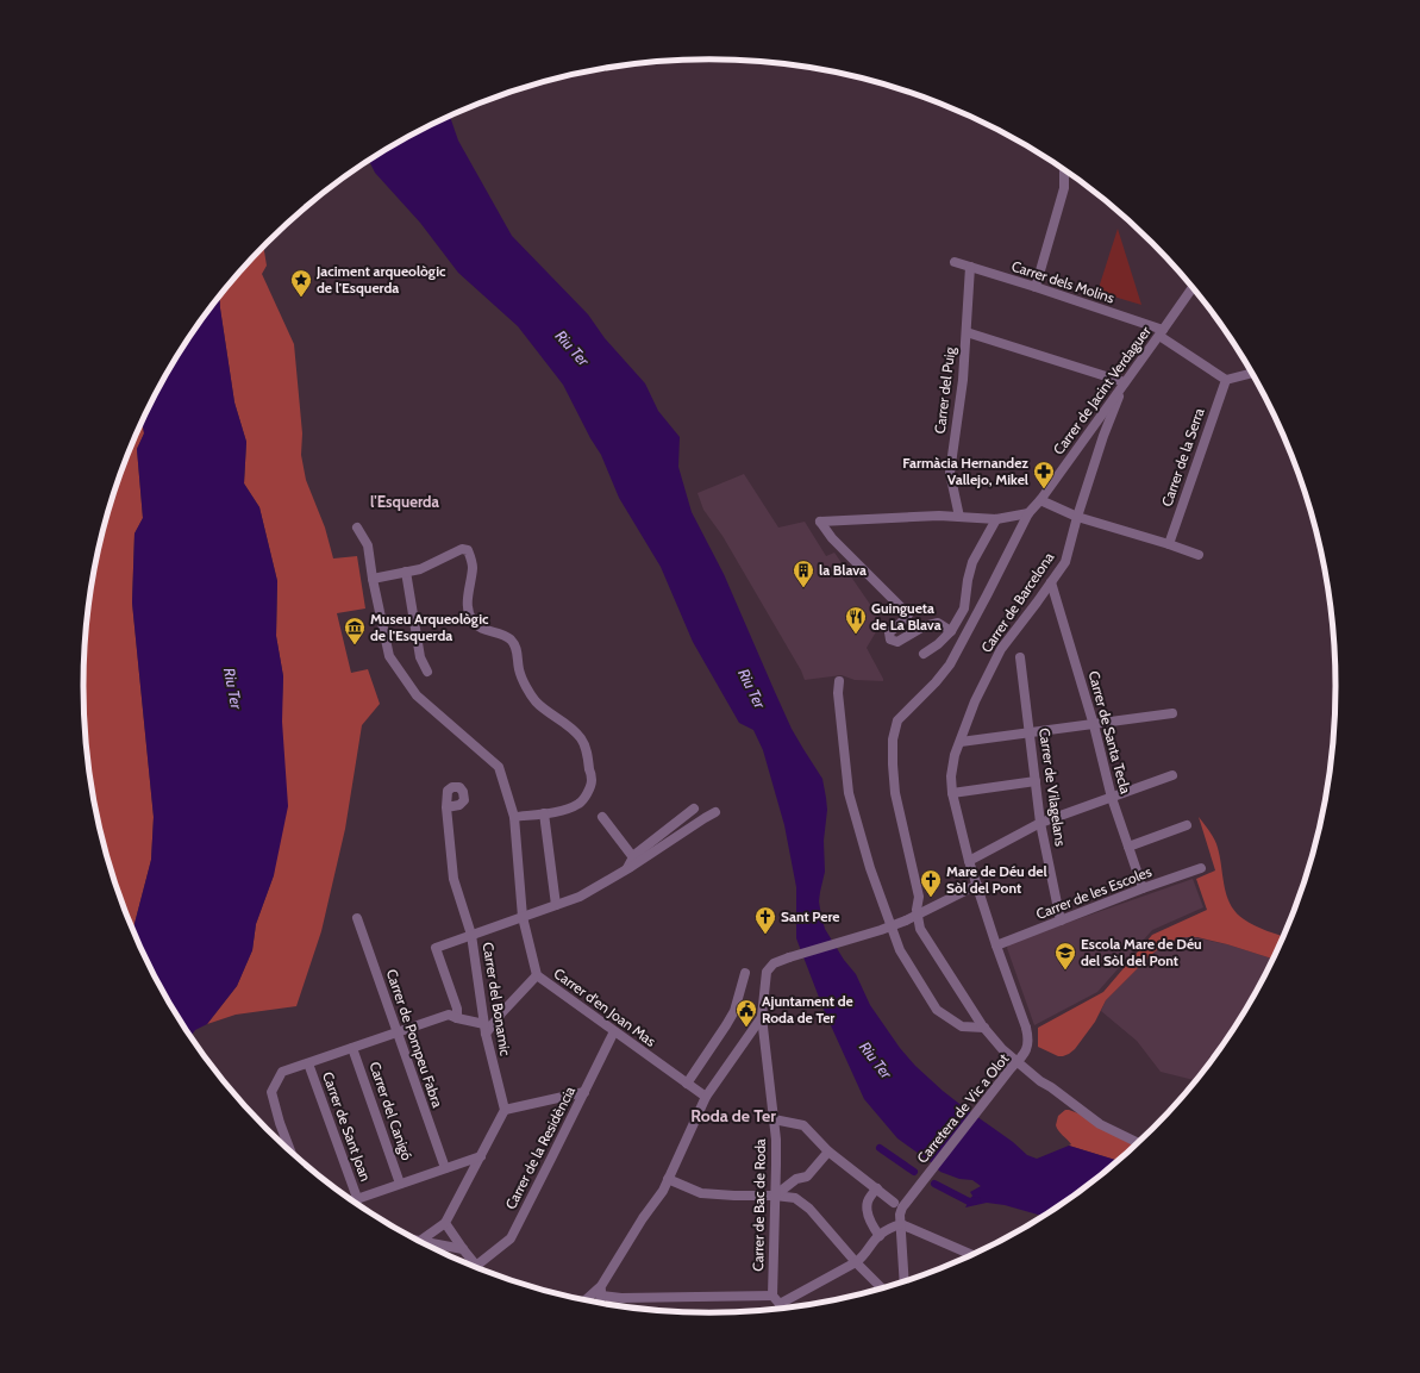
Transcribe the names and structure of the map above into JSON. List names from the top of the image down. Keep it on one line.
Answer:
{"streets":{"street":["Carrer dels Molins","Carrer del Puig","Carrer de Jacint Verdaguer","Carrer de la Serra","Carrer de Barcelona","Carrer de Santa Tecla","Carrer de Vilagelans","Carrer de les Escoles","Carrer del Bonamic","Carrer d'en Joan Mas","Carrer de Pompeu Fabra","Carretera de Vic a Olot","Carrer del Canigó","Carrer de Sant Joan","Carrer de la Residència","Carrer de Bac de Roda"]},"crossings":[["Carrer dels Molins","Carrer del Puig"],["Carrer dels Molins","Carrer de Jacint Verdaguer"],["Carrer de Jacint Verdaguer","Carrer de Barcelona"],["Carrer de Jacint Verdaguer","Carrer de Bac de Roda"],["Carrer de Barcelona","Carrer de Santa Tecla"],["Carrer de Barcelona","Carrer de les Escoles"],["Carrer de Barcelona","Carretera de Vic a Olot"],["Carrer de Santa Tecla","Carrer de les Escoles"],["Carrer de Vilagelans","Carrer de les Escoles"],["Carrer d'en Joan Mas","Carrer de la Residència"]],"districts":["l'Esquerda","Roda de Ter"],"water":["Riu Ter"],"places":{"place":["Jaciment arqueològic de l'Esquerda"],"pharmacy":["Farmàcia Hernandez Vallejo, Mikel"],"building":["la Blava"],"restaurant":["Guingueta de La Blava"],"museum":["Museu Arqueològic de l'Esquerda"],"church":["Mare de Déu del Sòl del Pont","Sant Pere"],"school or university":["Escola Mare de Déu del Sòl del Pont"],"public building":["Ajuntament de Roda de Ter"]}}
